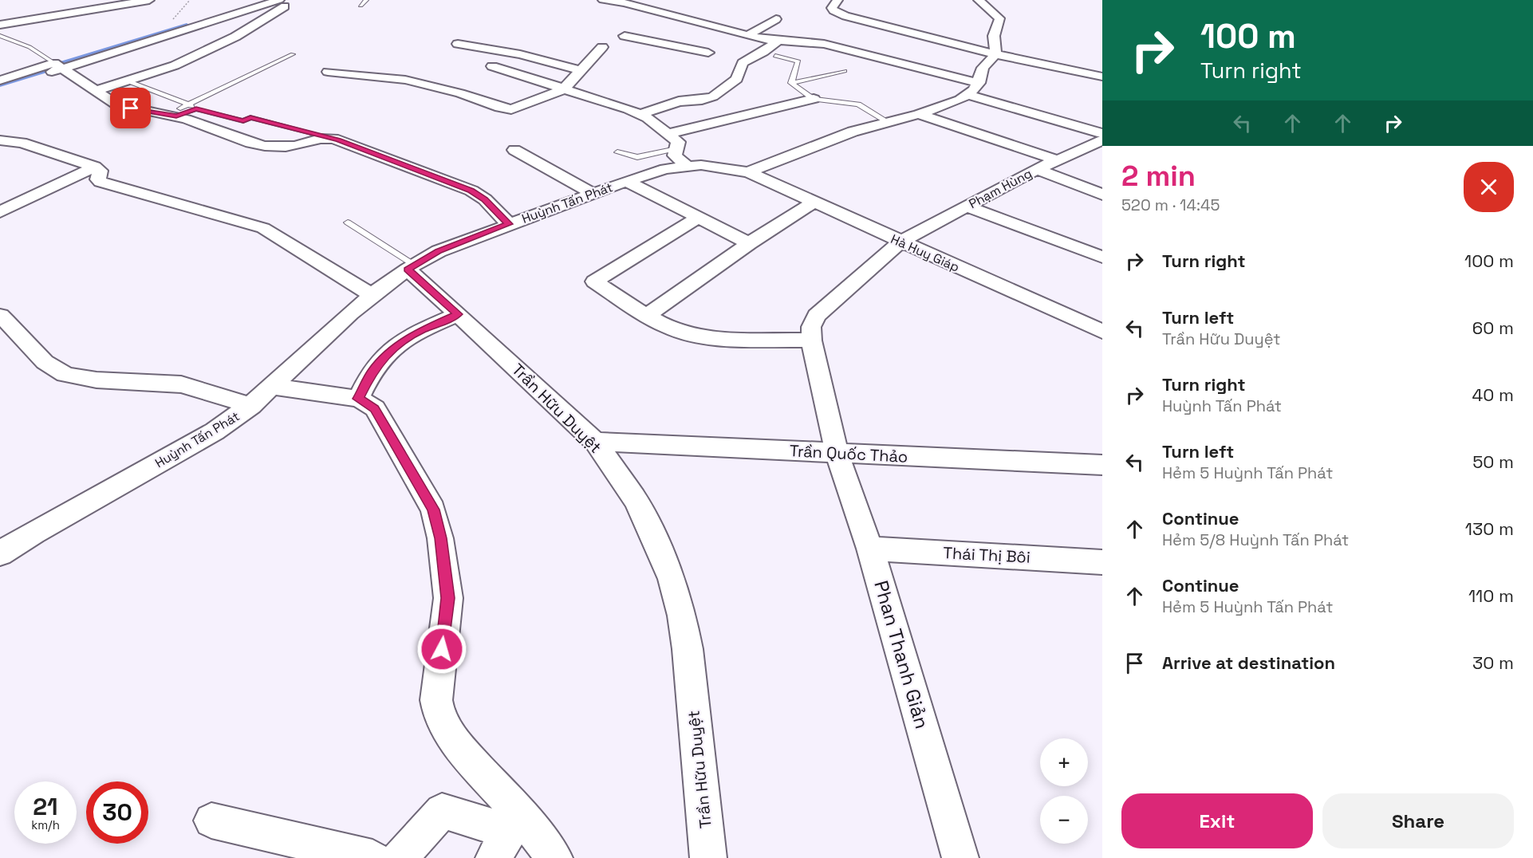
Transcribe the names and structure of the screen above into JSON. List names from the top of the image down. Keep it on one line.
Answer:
{"streets":{"street":["Phạm Hùng","Huỳnh Tấn Phát","Hà Huy Giáp","Trần Hữu Duyệt","Trần Quốc Thảo","Thái Thị Bôi","Phan Thanh Giản"]},"crossings":[["Phạm Hùng","Hà Huy Giáp"],["Phạm Hùng","Phan Thanh Giản"],["Huỳnh Tấn Phát","Hà Huy Giáp"],["Huỳnh Tấn Phát","Trần Hữu Duyệt"],["Trần Hữu Duyệt","Trần Quốc Thảo"],["Trần Quốc Thảo","Phan Thanh Giản"],["Thái Thị Bôi","Phan Thanh Giản"]],"page":{"turn":["100 m","Turn right"],"heading":["2 min","520 m · 14:45"],"list":[{"name":"Turn right","value":"100 m"},{"name":"Turn left","note":"Trần Hữu Duyệt","value":"60 m"},{"name":"Turn right","note":"Huỳnh Tấn Phát","value":"40 m"},{"name":"Turn left","note":"Hẻm 5 Huỳnh Tấn Phát","value":"50 m"},{"name":"Continue","note":"Hẻm 5/8 Huỳnh Tấn Phát","value":"130 m"},{"name":"Continue","note":"Hẻm 5 Huỳnh Tấn Phát","value":"110 m"},{"name":"Arrive at destination","value":"30 m"}],"map_buttons":["+","−"],"speed":"21 km/h","limit":"30","buttons":["Exit","Share"]}}
